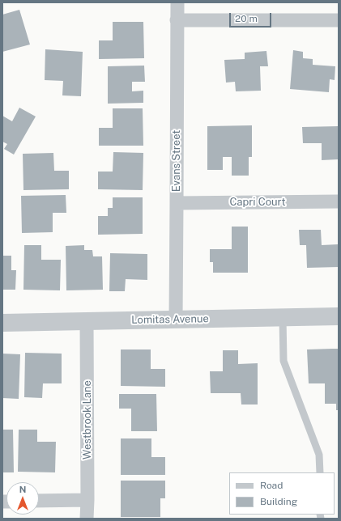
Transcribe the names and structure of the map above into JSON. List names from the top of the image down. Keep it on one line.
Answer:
{"streets":{"street":["Evans Street","Capri Court","Lomitas Avenue","Westbrook Lane"]},"crossings":[["Evans Street","Capri Court"],["Evans Street","Lomitas Avenue"],["Lomitas Avenue","Westbrook Lane"]],"legend":["Road","Building"],"scale_bar":"20 m","north":"top"}
